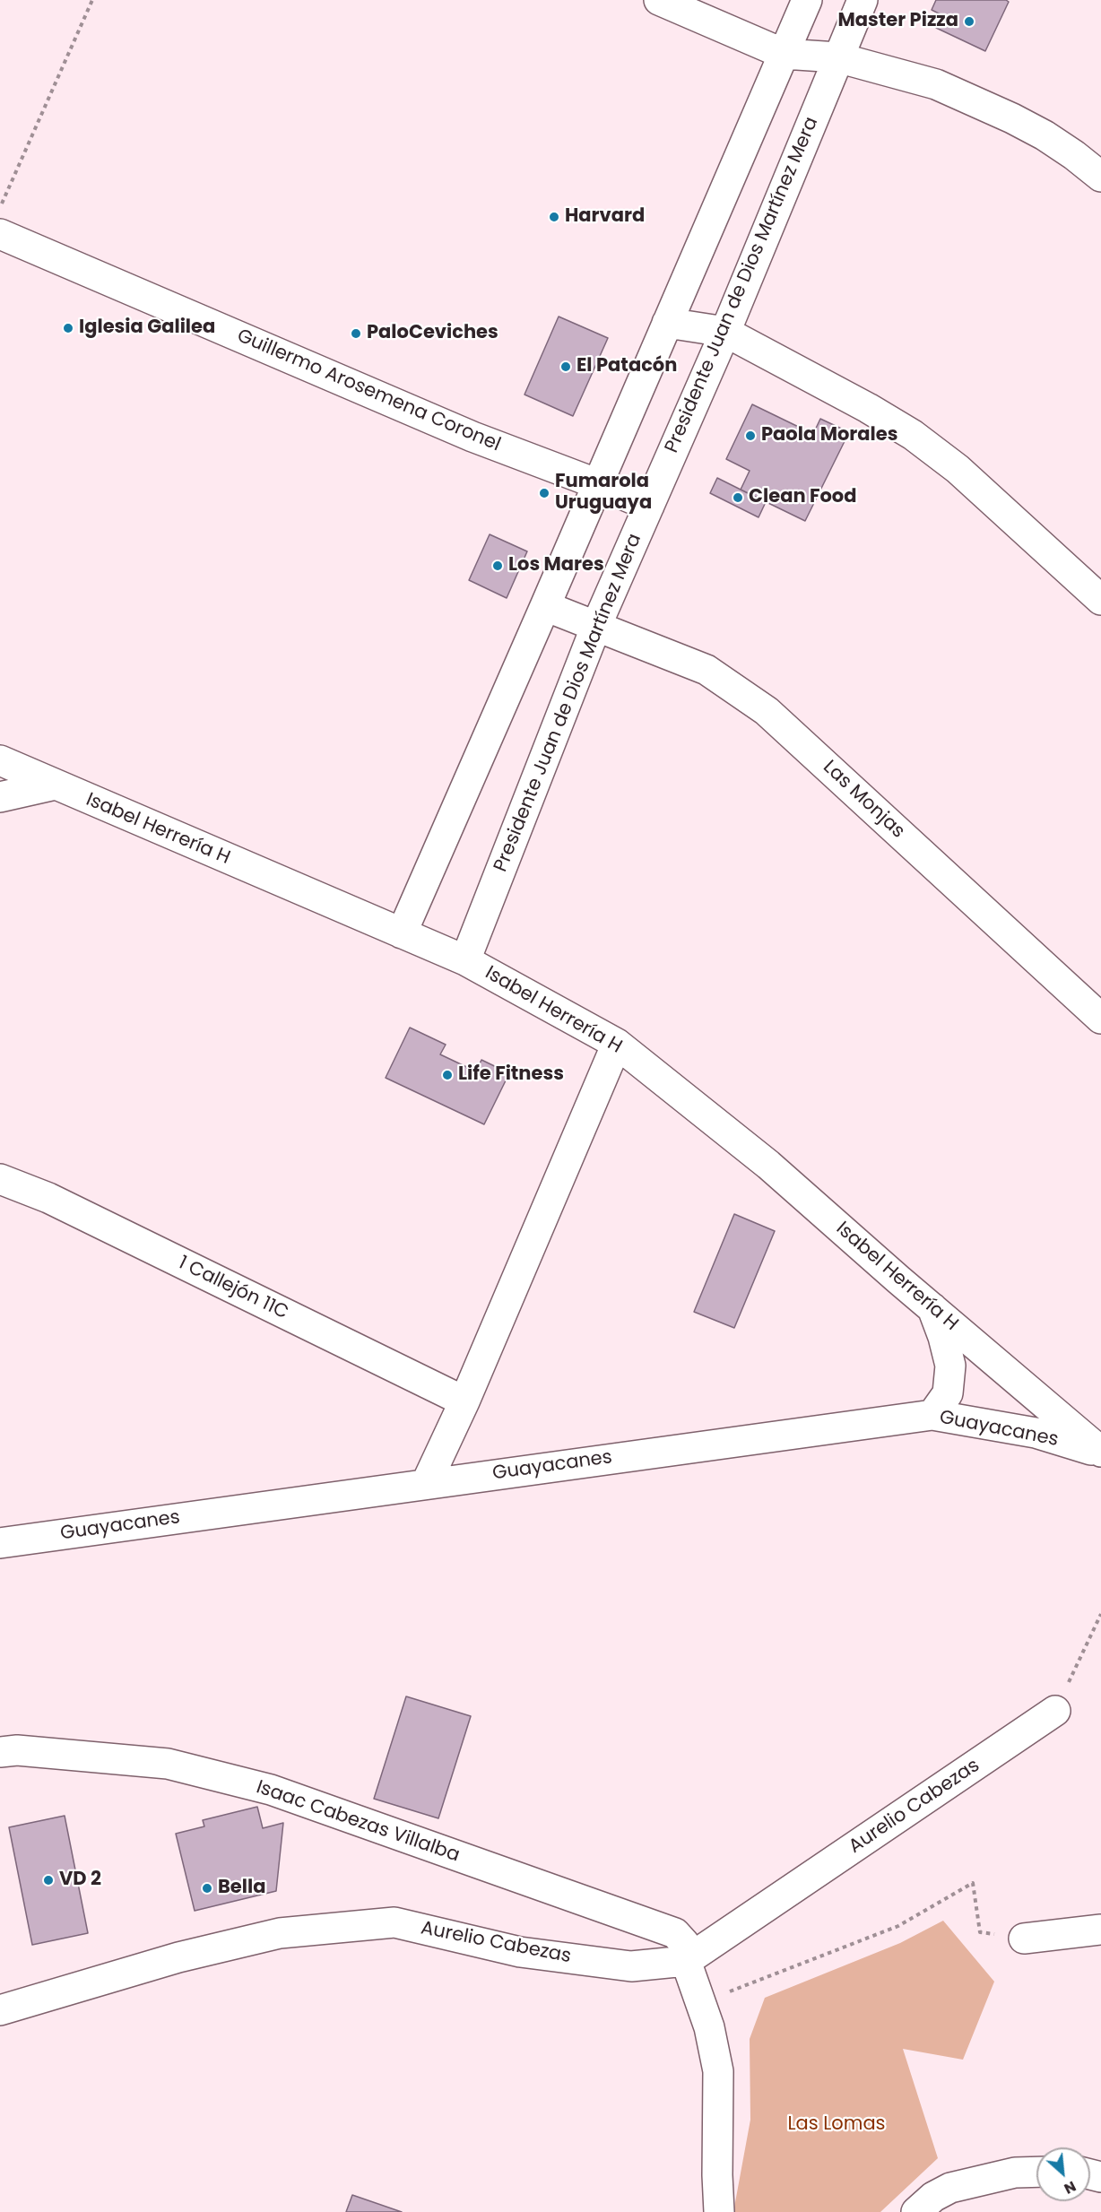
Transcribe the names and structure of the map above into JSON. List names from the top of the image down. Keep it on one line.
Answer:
{"streets":{"street":["Presidente Juan de Dios Martínez Mera","Guillermo Arosemena Coronel","Las Monjas","Isabel Herrería H","1 Callejón 11C","Guayacanes","Aurelio Cabezas","Isaac Cabezas Villalba"]},"crossings":[["Presidente Juan de Dios Martínez Mera","Guillermo Arosemena Coronel"],["Presidente Juan de Dios Martínez Mera","Las Monjas"],["Presidente Juan de Dios Martínez Mera","Isabel Herrería H"],["Isabel Herrería H","Guayacanes"],["Aurelio Cabezas","Isaac Cabezas Villalba"]],"parks":["Las Lomas"],"places":["Master Pizza","Harvard","Iglesia Galilea","PaloCeviches","El Patacón","Paola Morales","Fumarola Uruguaya","Clean Food","Los Mares","Life Fitness","VD 2","Bella"],"north":"bottom right"}
